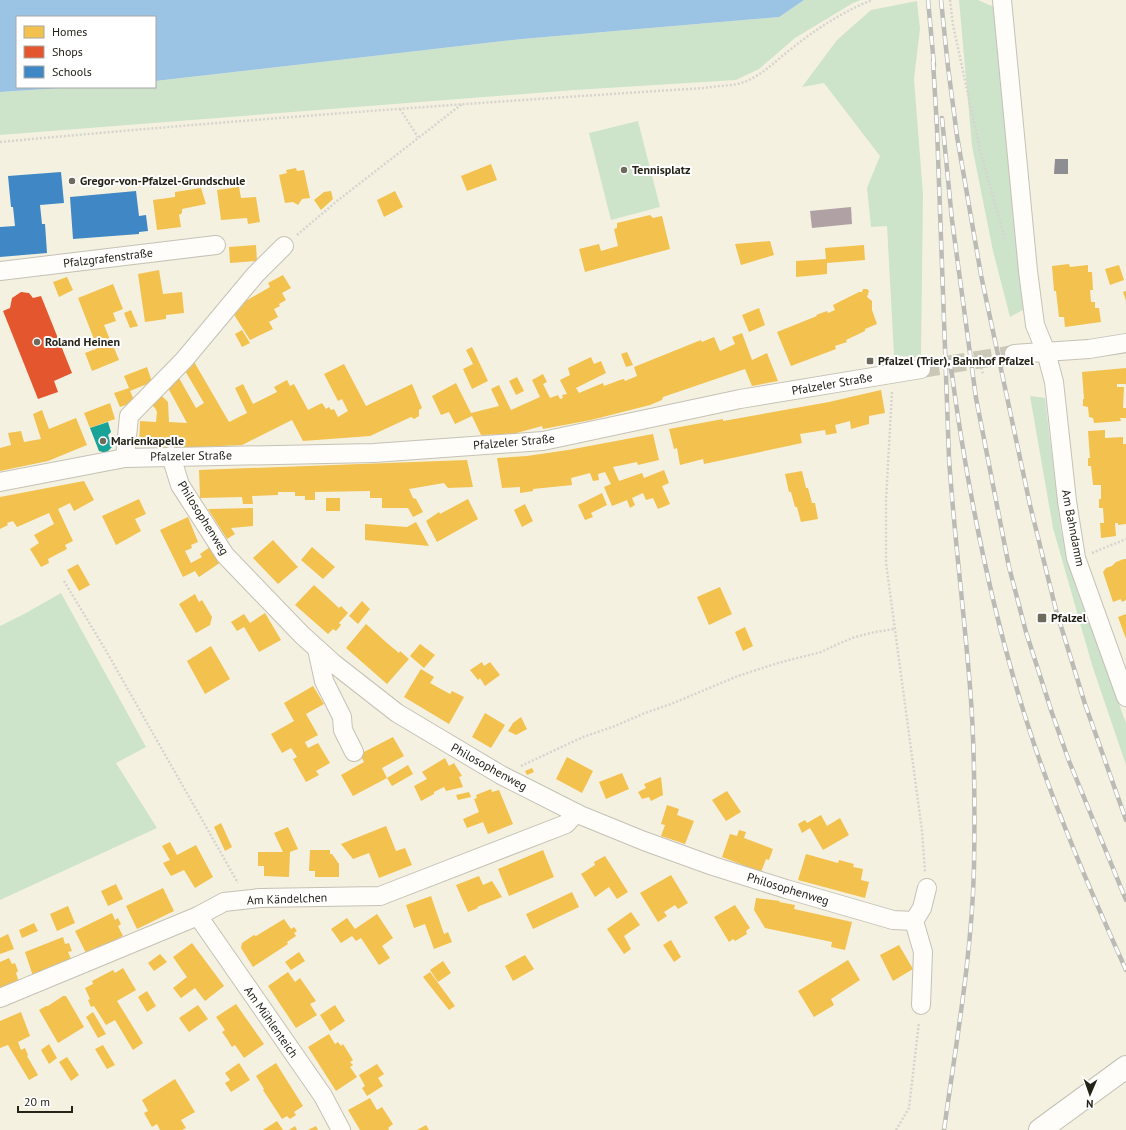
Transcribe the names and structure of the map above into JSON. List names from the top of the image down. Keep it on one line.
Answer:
{"streets":{"street":["Pfalzgrafenstraße","Pfalzeler Straße","Philosophenweg","Am Bahndamm","Am Kändelchen","Am Mühlenteich"]},"crossings":[["Pfalzeler Straße","Philosophenweg"],["Philosophenweg","Am Kändelchen"],["Am Kändelchen","Am Mühlenteich"]],"places":{"other":["Tennisplatz","Gregor-von-Pfalzel-Grundschule","Roland Heinen","Marienkapelle"],"transit":["Pfalzel (Trier), Bahnhof Pfalzel","Pfalzel"]},"legend":["Homes","Shops","Schools"],"scale_bar":"20 m","north":"bottom"}
